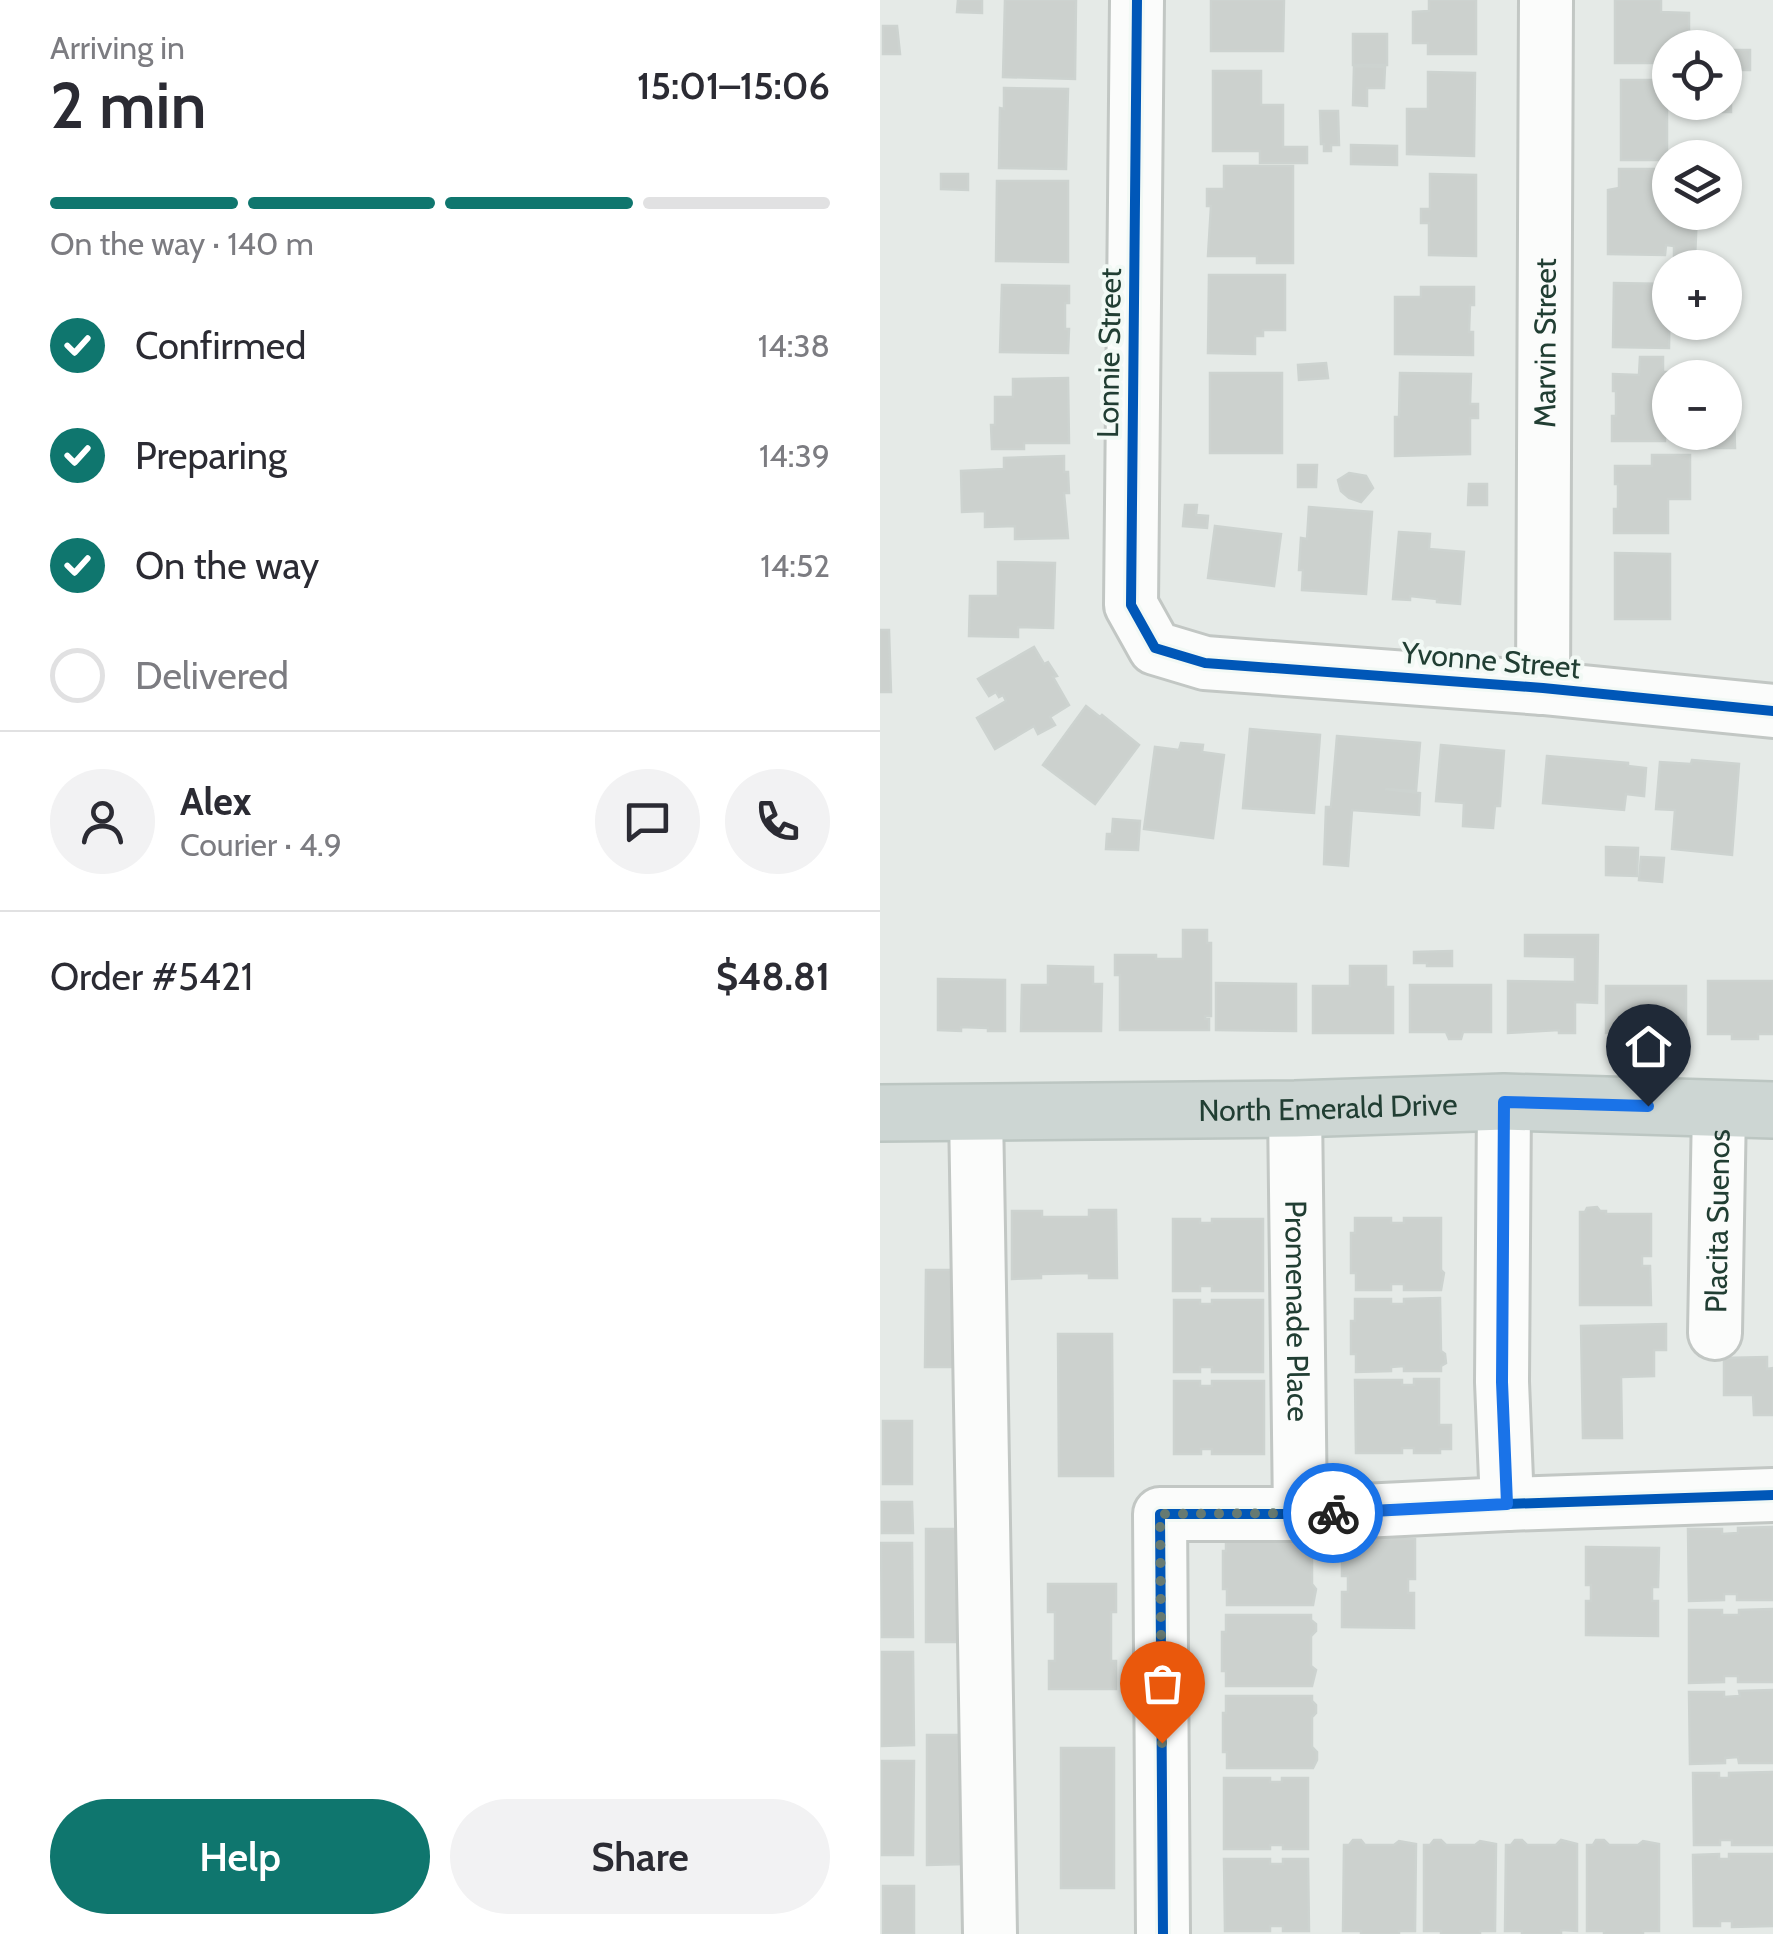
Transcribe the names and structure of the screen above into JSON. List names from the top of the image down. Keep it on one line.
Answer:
{"streets":{"main road":["North Emerald Drive"],"street":["Marvin Street","Lonnie Street","Yvonne Street","Placita Suenos","Promenade Place"]},"crossings":[["Marvin Street","Yvonne Street"],["Lonnie Street","Yvonne Street"],["North Emerald Drive","Placita Suenos"],["North Emerald Drive","Promenade Place"]],"page":{"heading":["2 min","Arriving in","15:01–15:06"],"panel":["Alex","Courier · 4.9","Order #5421","$48.81"],"map_buttons":["+","−"],"bar":"On the way · 140 m","list":[["Confirmed","14:38"],["Preparing","14:39"],["On the way","14:52"],"Delivered"],"buttons":["Help","Share"]}}
